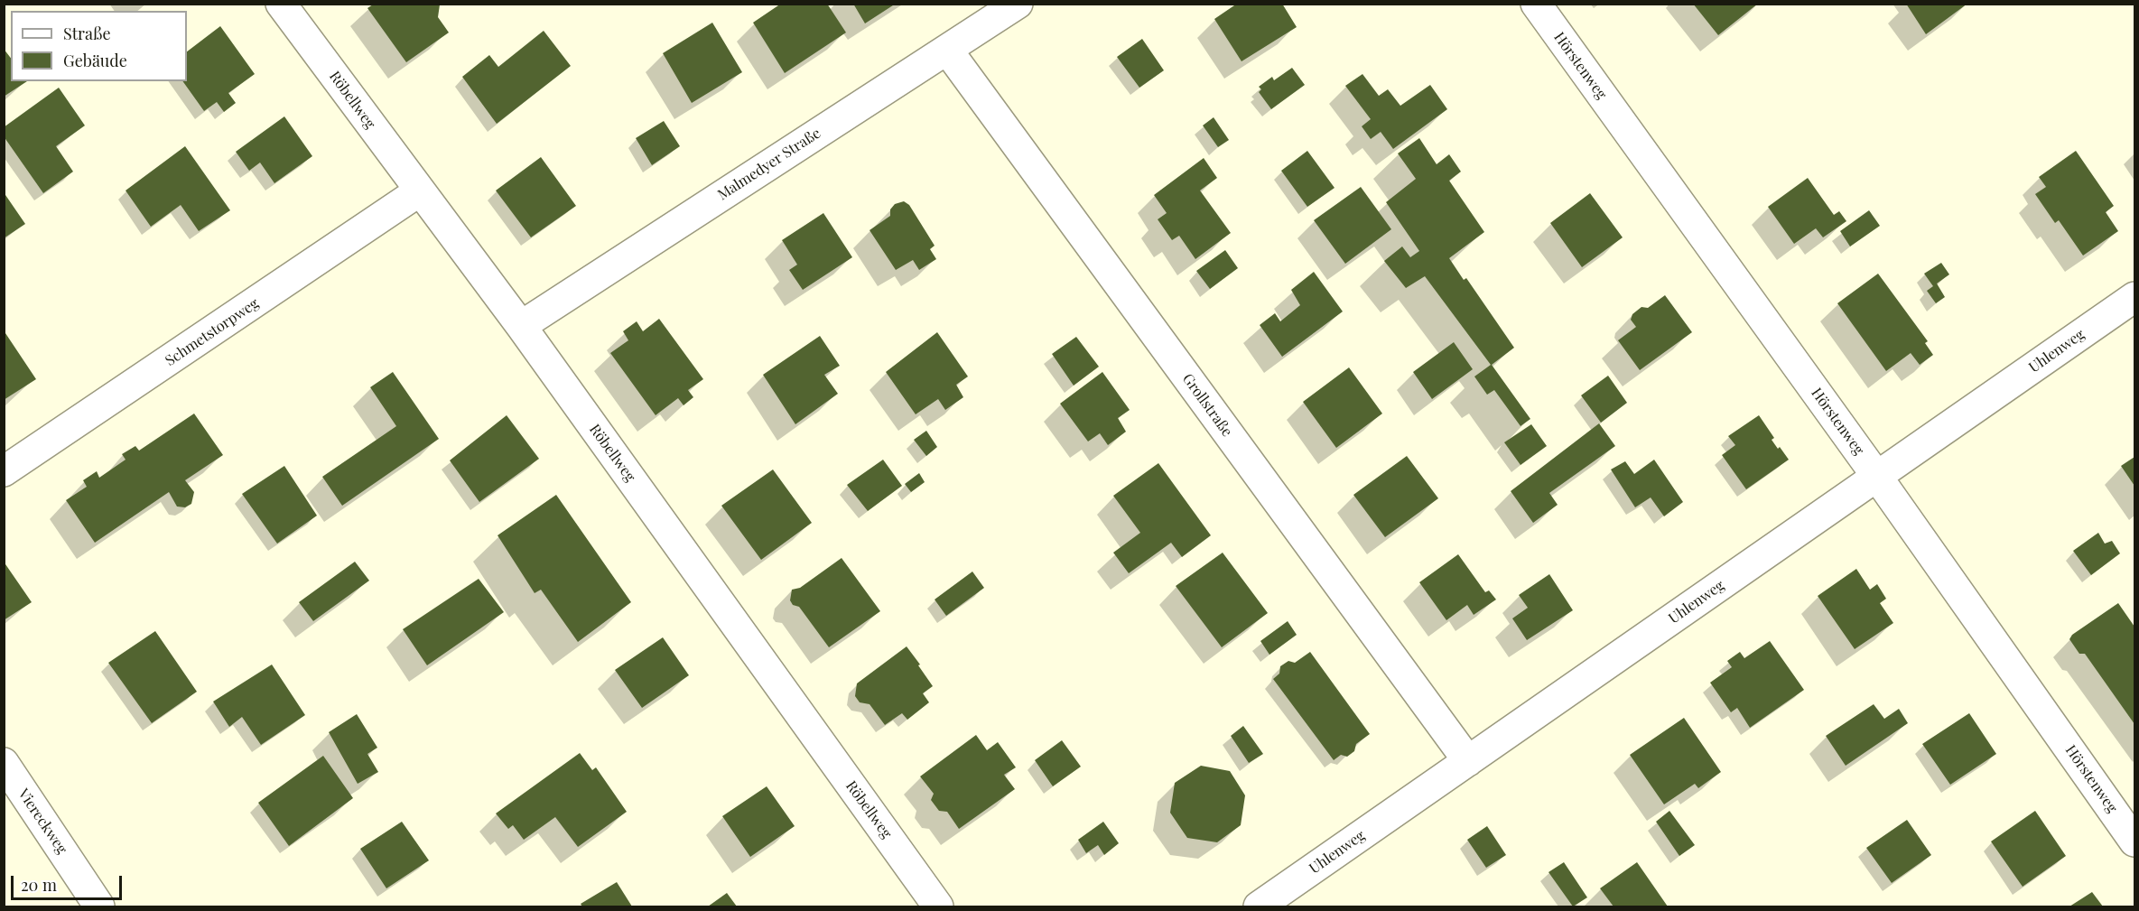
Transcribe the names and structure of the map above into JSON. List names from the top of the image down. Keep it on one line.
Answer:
{"streets":{"street":["Hörstenweg","Röbellweg","Malmedyer Straße","Schmetstorpweg","Uhlenweg","Grollstraße","Viereckweg"]},"crossings":[["Hörstenweg","Uhlenweg"],["Röbellweg","Malmedyer Straße"],["Röbellweg","Schmetstorpweg"],["Malmedyer Straße","Grollstraße"],["Uhlenweg","Grollstraße"]],"legend":["Straße","Gebäude"],"scale_bar":"20 m"}
